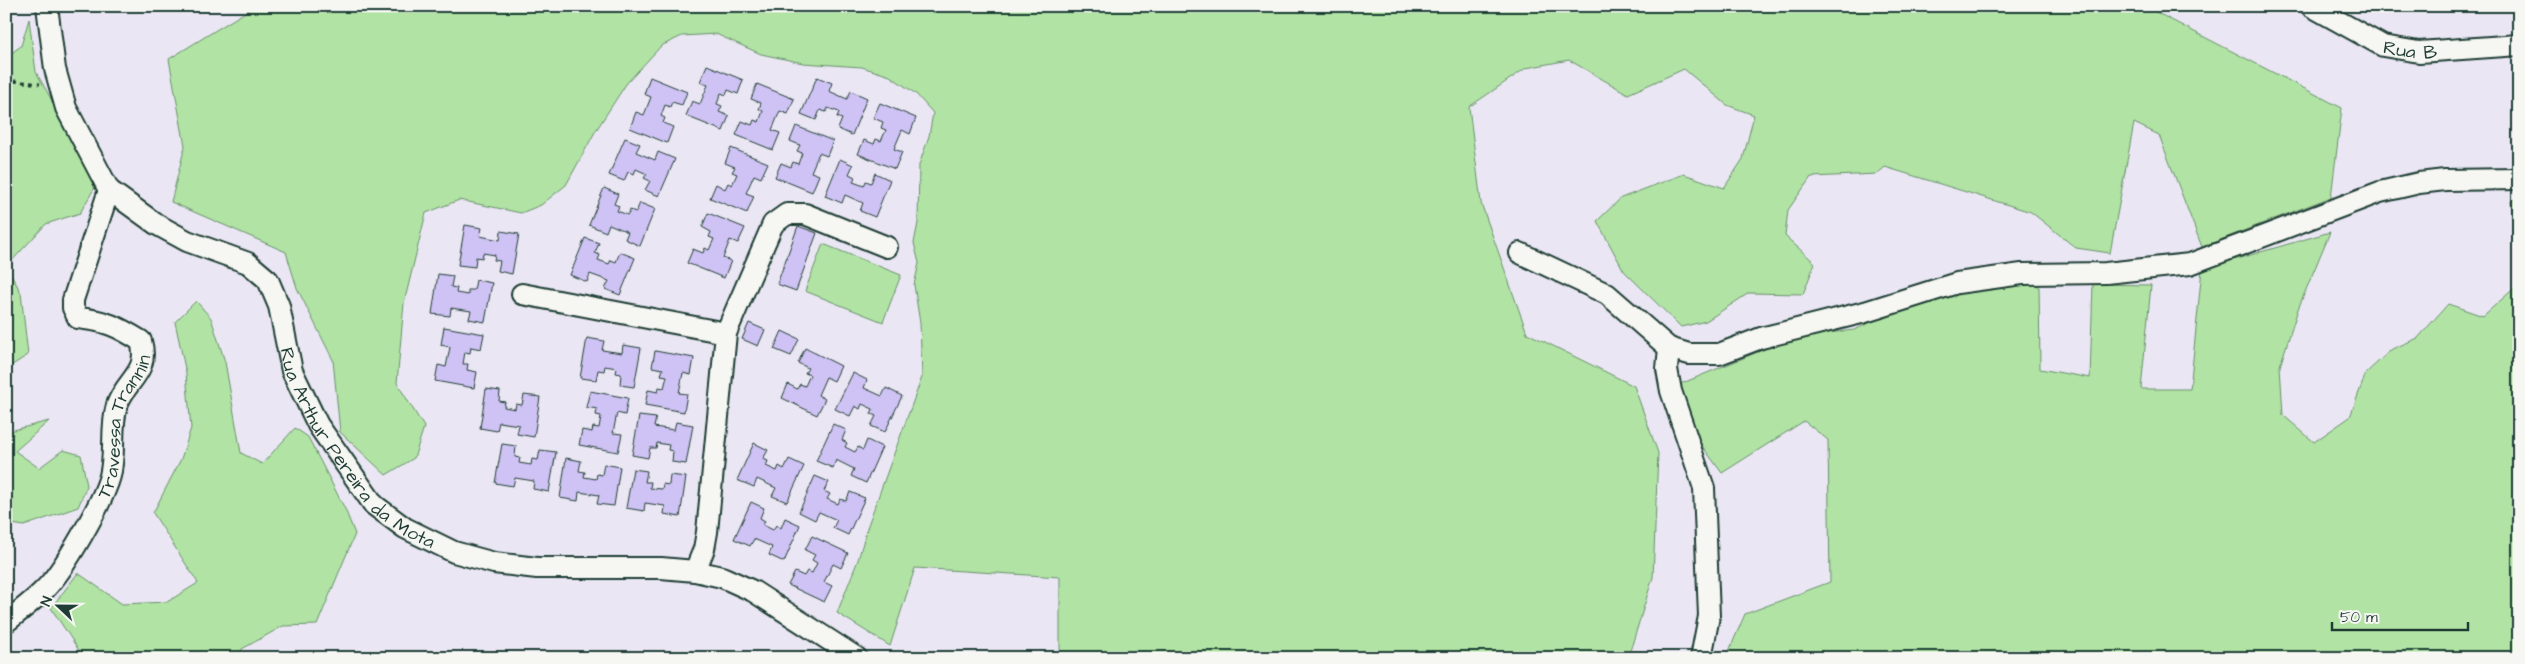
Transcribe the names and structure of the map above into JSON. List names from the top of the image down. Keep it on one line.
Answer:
{"streets":{"street":["Rua B","Travessa Trannin","Rua Arthur Pereira da Mota"]},"crossings":[["Travessa Trannin","Rua Arthur Pereira da Mota"]],"scale_bar":"50 m","north":"left"}
